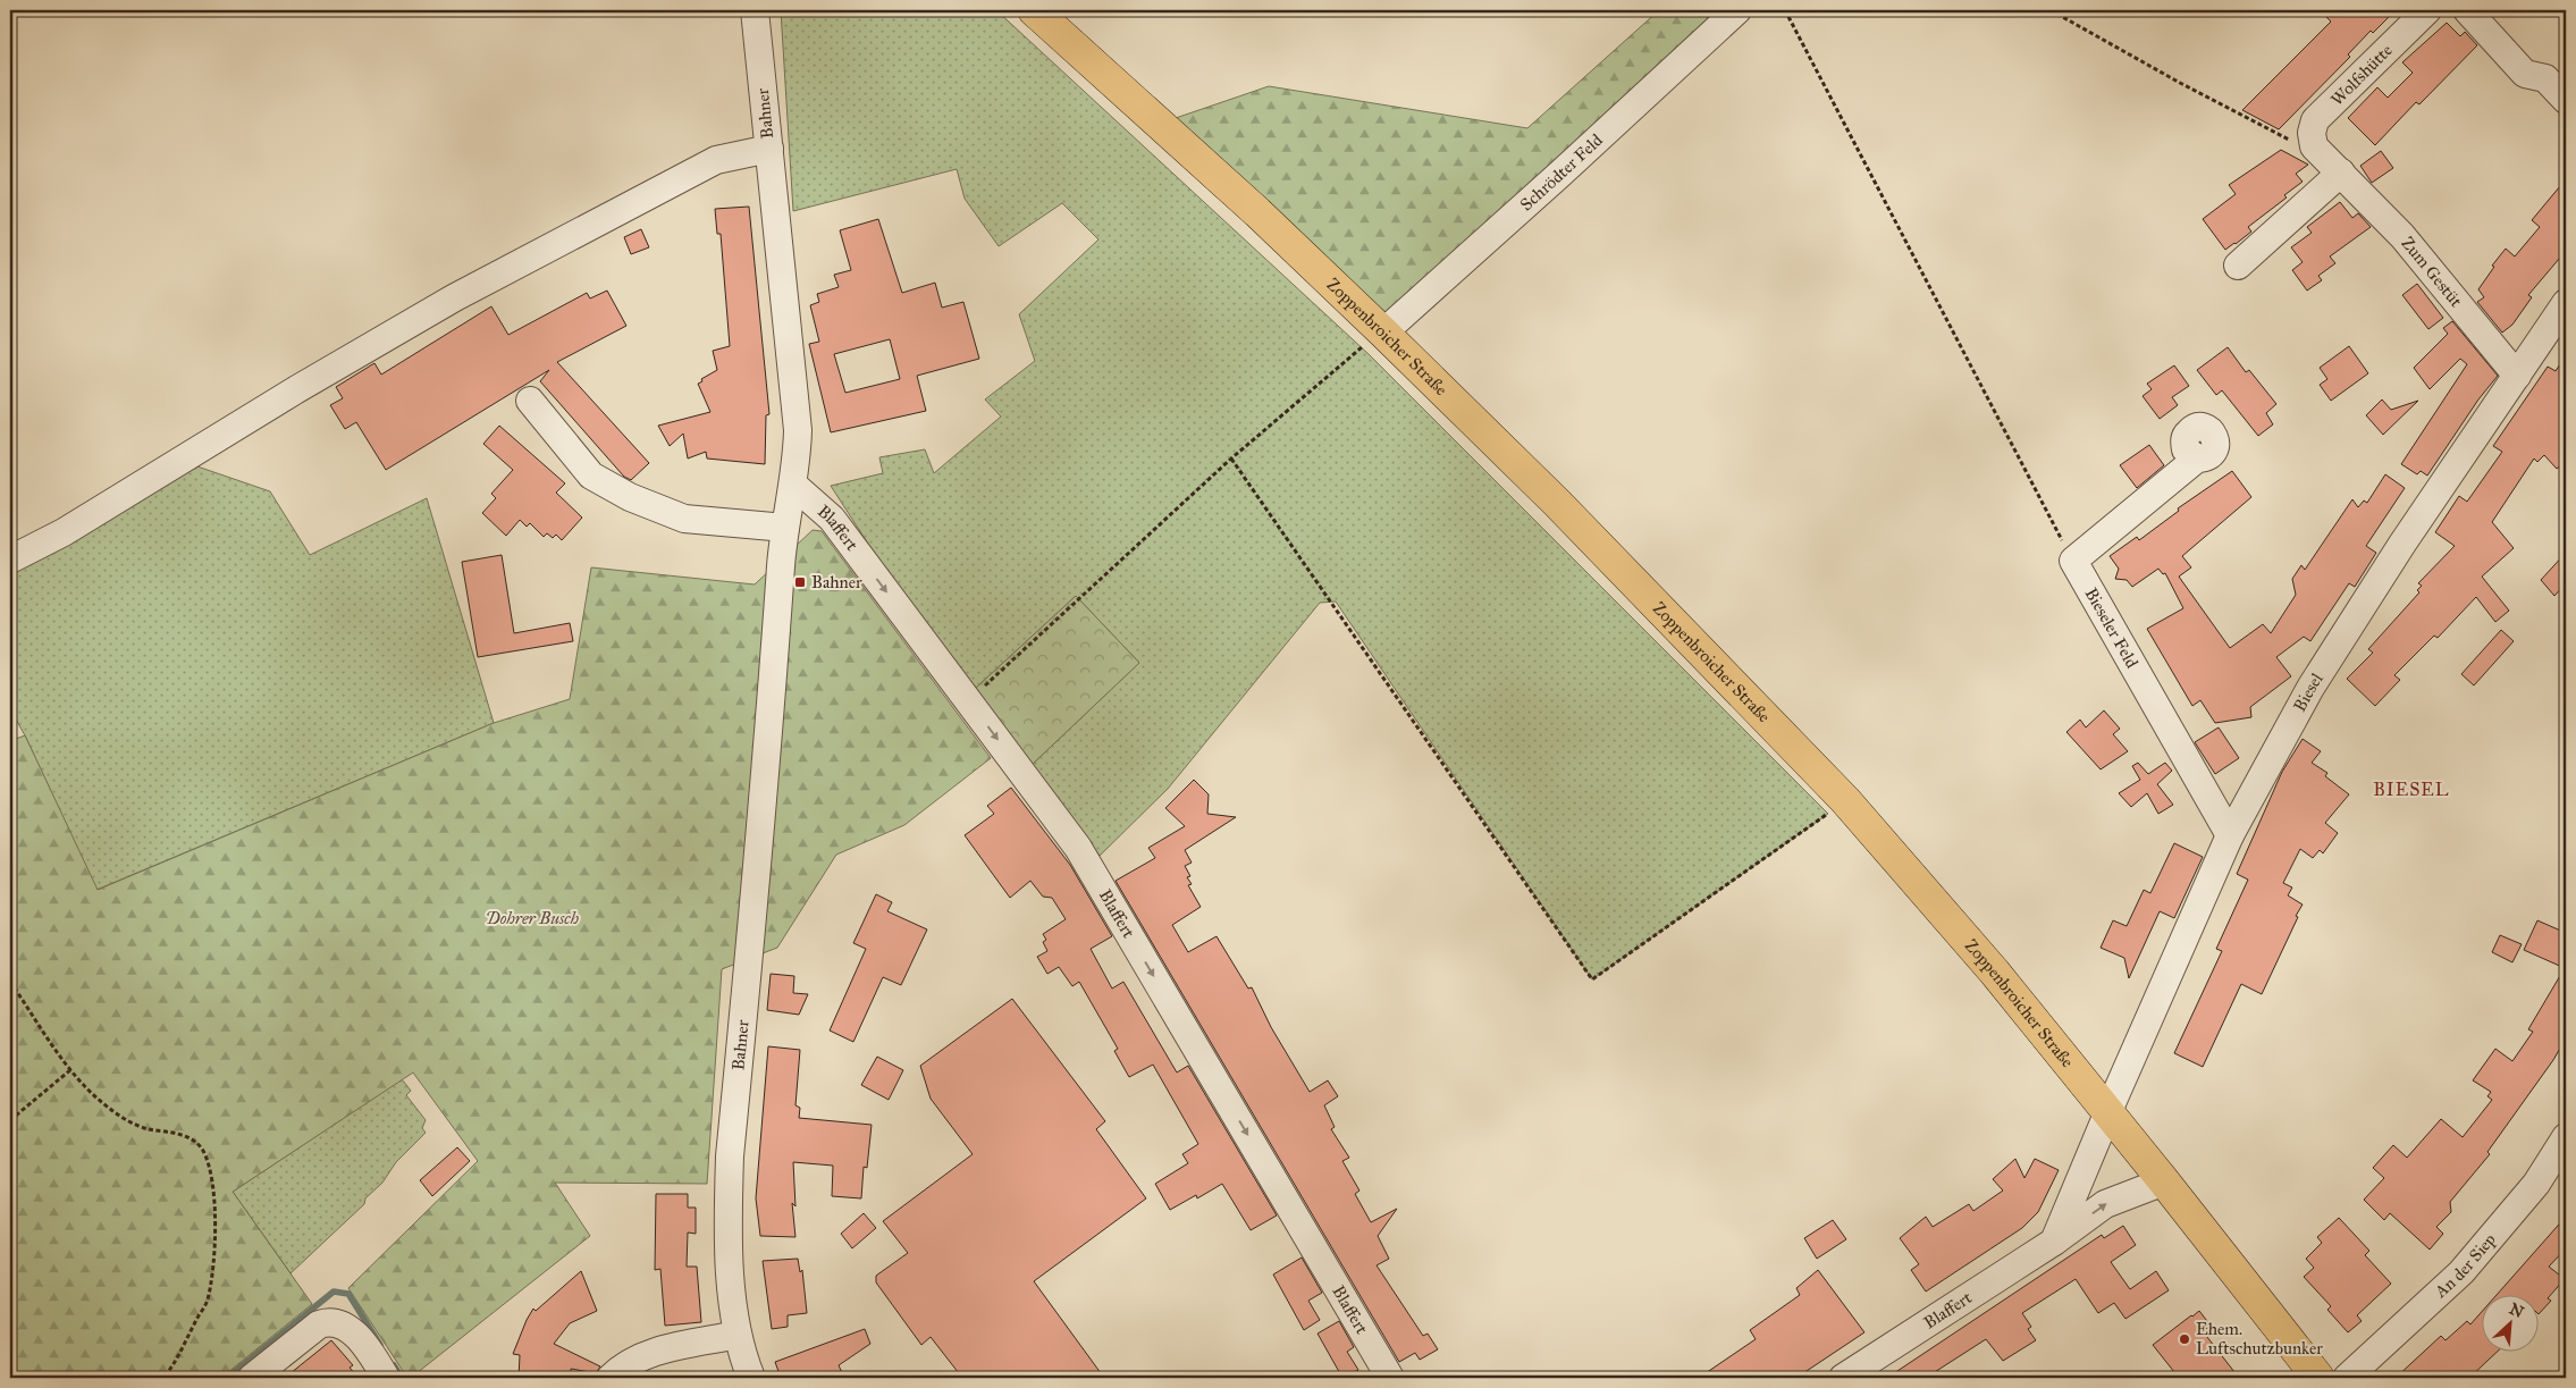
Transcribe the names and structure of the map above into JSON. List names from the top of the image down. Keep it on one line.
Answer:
{"streets":{"main road":["Zoppenbroicher Straße"],"street":["Wolfshütte","Bahner","Schrödter Feld","Zum Gestüt","Blaffert","Bieseler Feld","Biesel","An der Siep"]},"crossings":[["Wolfshütte","Zum Gestüt"],["Bahner","Blaffert"],["Schrödter Feld","Zoppenbroicher Straße"],["Zum Gestüt","Biesel"],["Zoppenbroicher Straße","Blaffert"],["Zoppenbroicher Straße","Biesel"],["Bieseler Feld","Biesel"]],"one_way":["Blaffert"],"districts":["BIESEL"],"parks":["Dohrer Busch"],"places":{"transit":["Bahner"],"other":["Ehem. Luftschutzbunker"]},"north":"top right"}
